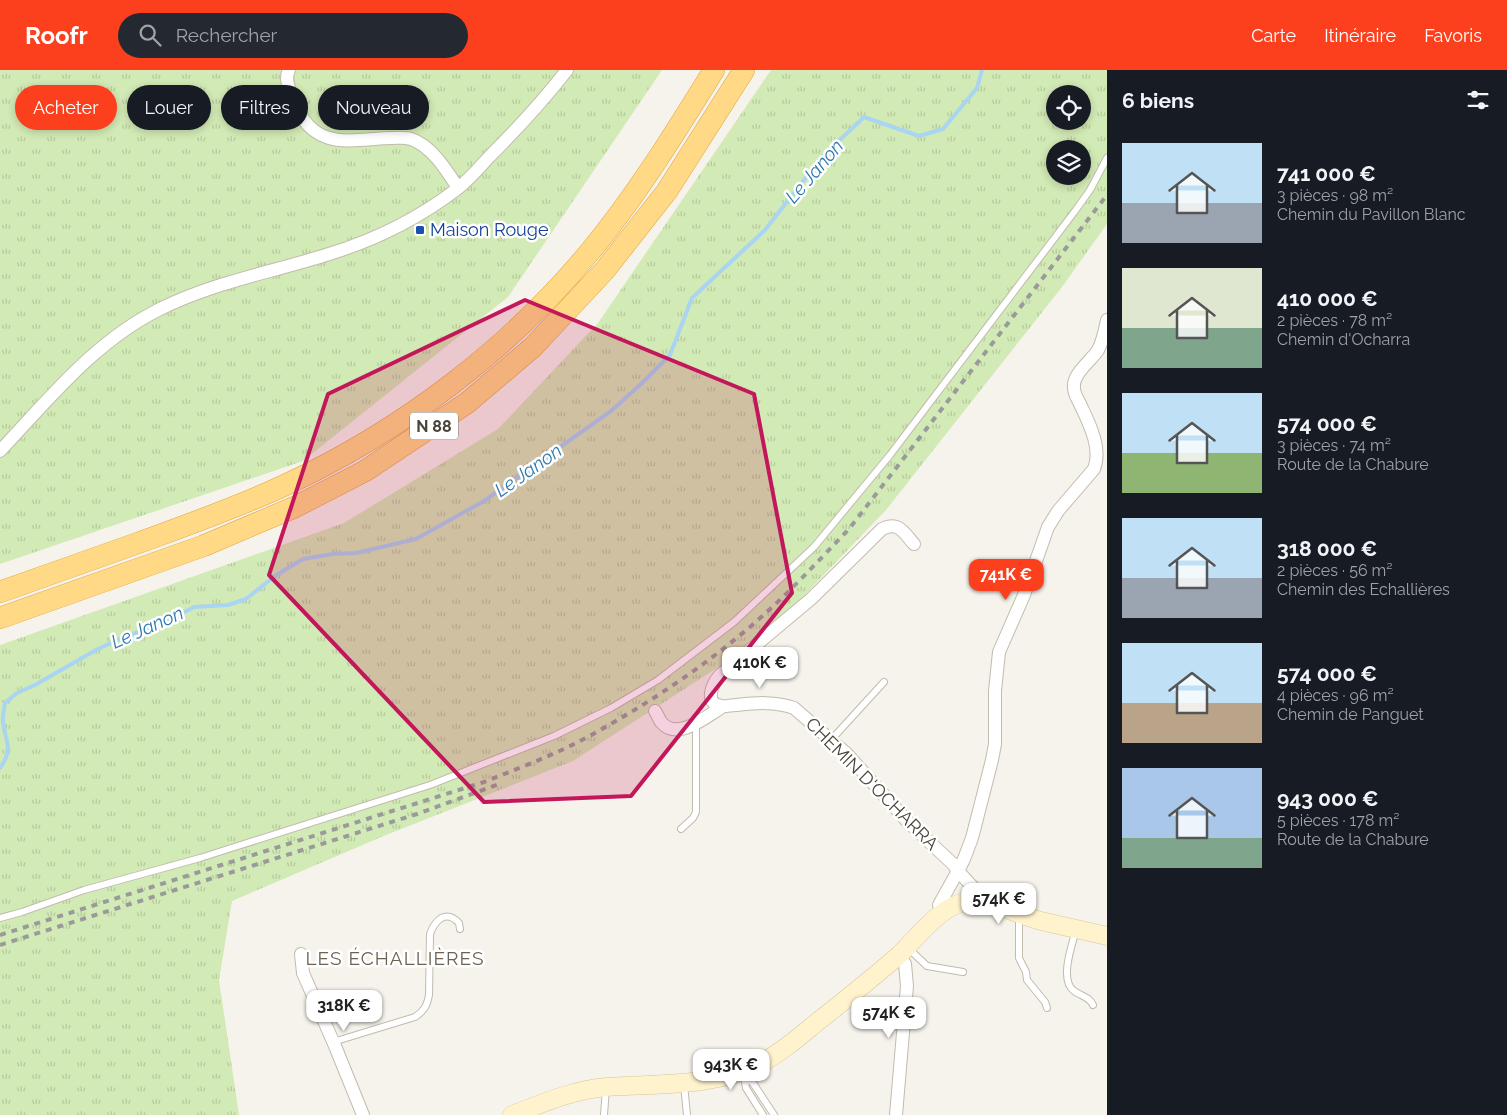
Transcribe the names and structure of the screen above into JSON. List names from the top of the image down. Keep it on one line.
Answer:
{"streets":{"highway":["N 88"],"street":["CHEMIN D'OCHARRA"]},"districts":["LES ÉCHALLIÈRES"],"water":["Le Janon"],"places":{"transit":["Maison Rouge"]},"page":{"header":"Roofr","search":"Rechercher","nav":["Carte","Itinéraire","Favoris"],"heading":"6 biens","chip":["Acheter","Louer","Filtres","Nouveau"],"list":[{"name":"741 000 €","note":"3 pièces · 98 m² · Chemin du Pavillon Blanc"},{"name":"410 000 €","note":"2 pièces · 78 m² · Chemin d'Ocharra"},{"name":"574 000 €","note":"3 pièces · 74 m² · Route de la Chabure"},{"name":"318 000 €","note":"2 pièces · 56 m² · Chemin des Echallières"},{"name":"574 000 €","note":"4 pièces · 96 m² · Chemin de Panguet"},{"name":"943 000 €","note":"5 pièces · 178 m² · Route de la Chabure"}],"price":["741K €","410K €","574K €","318K €","574K €","943K €"]}}
